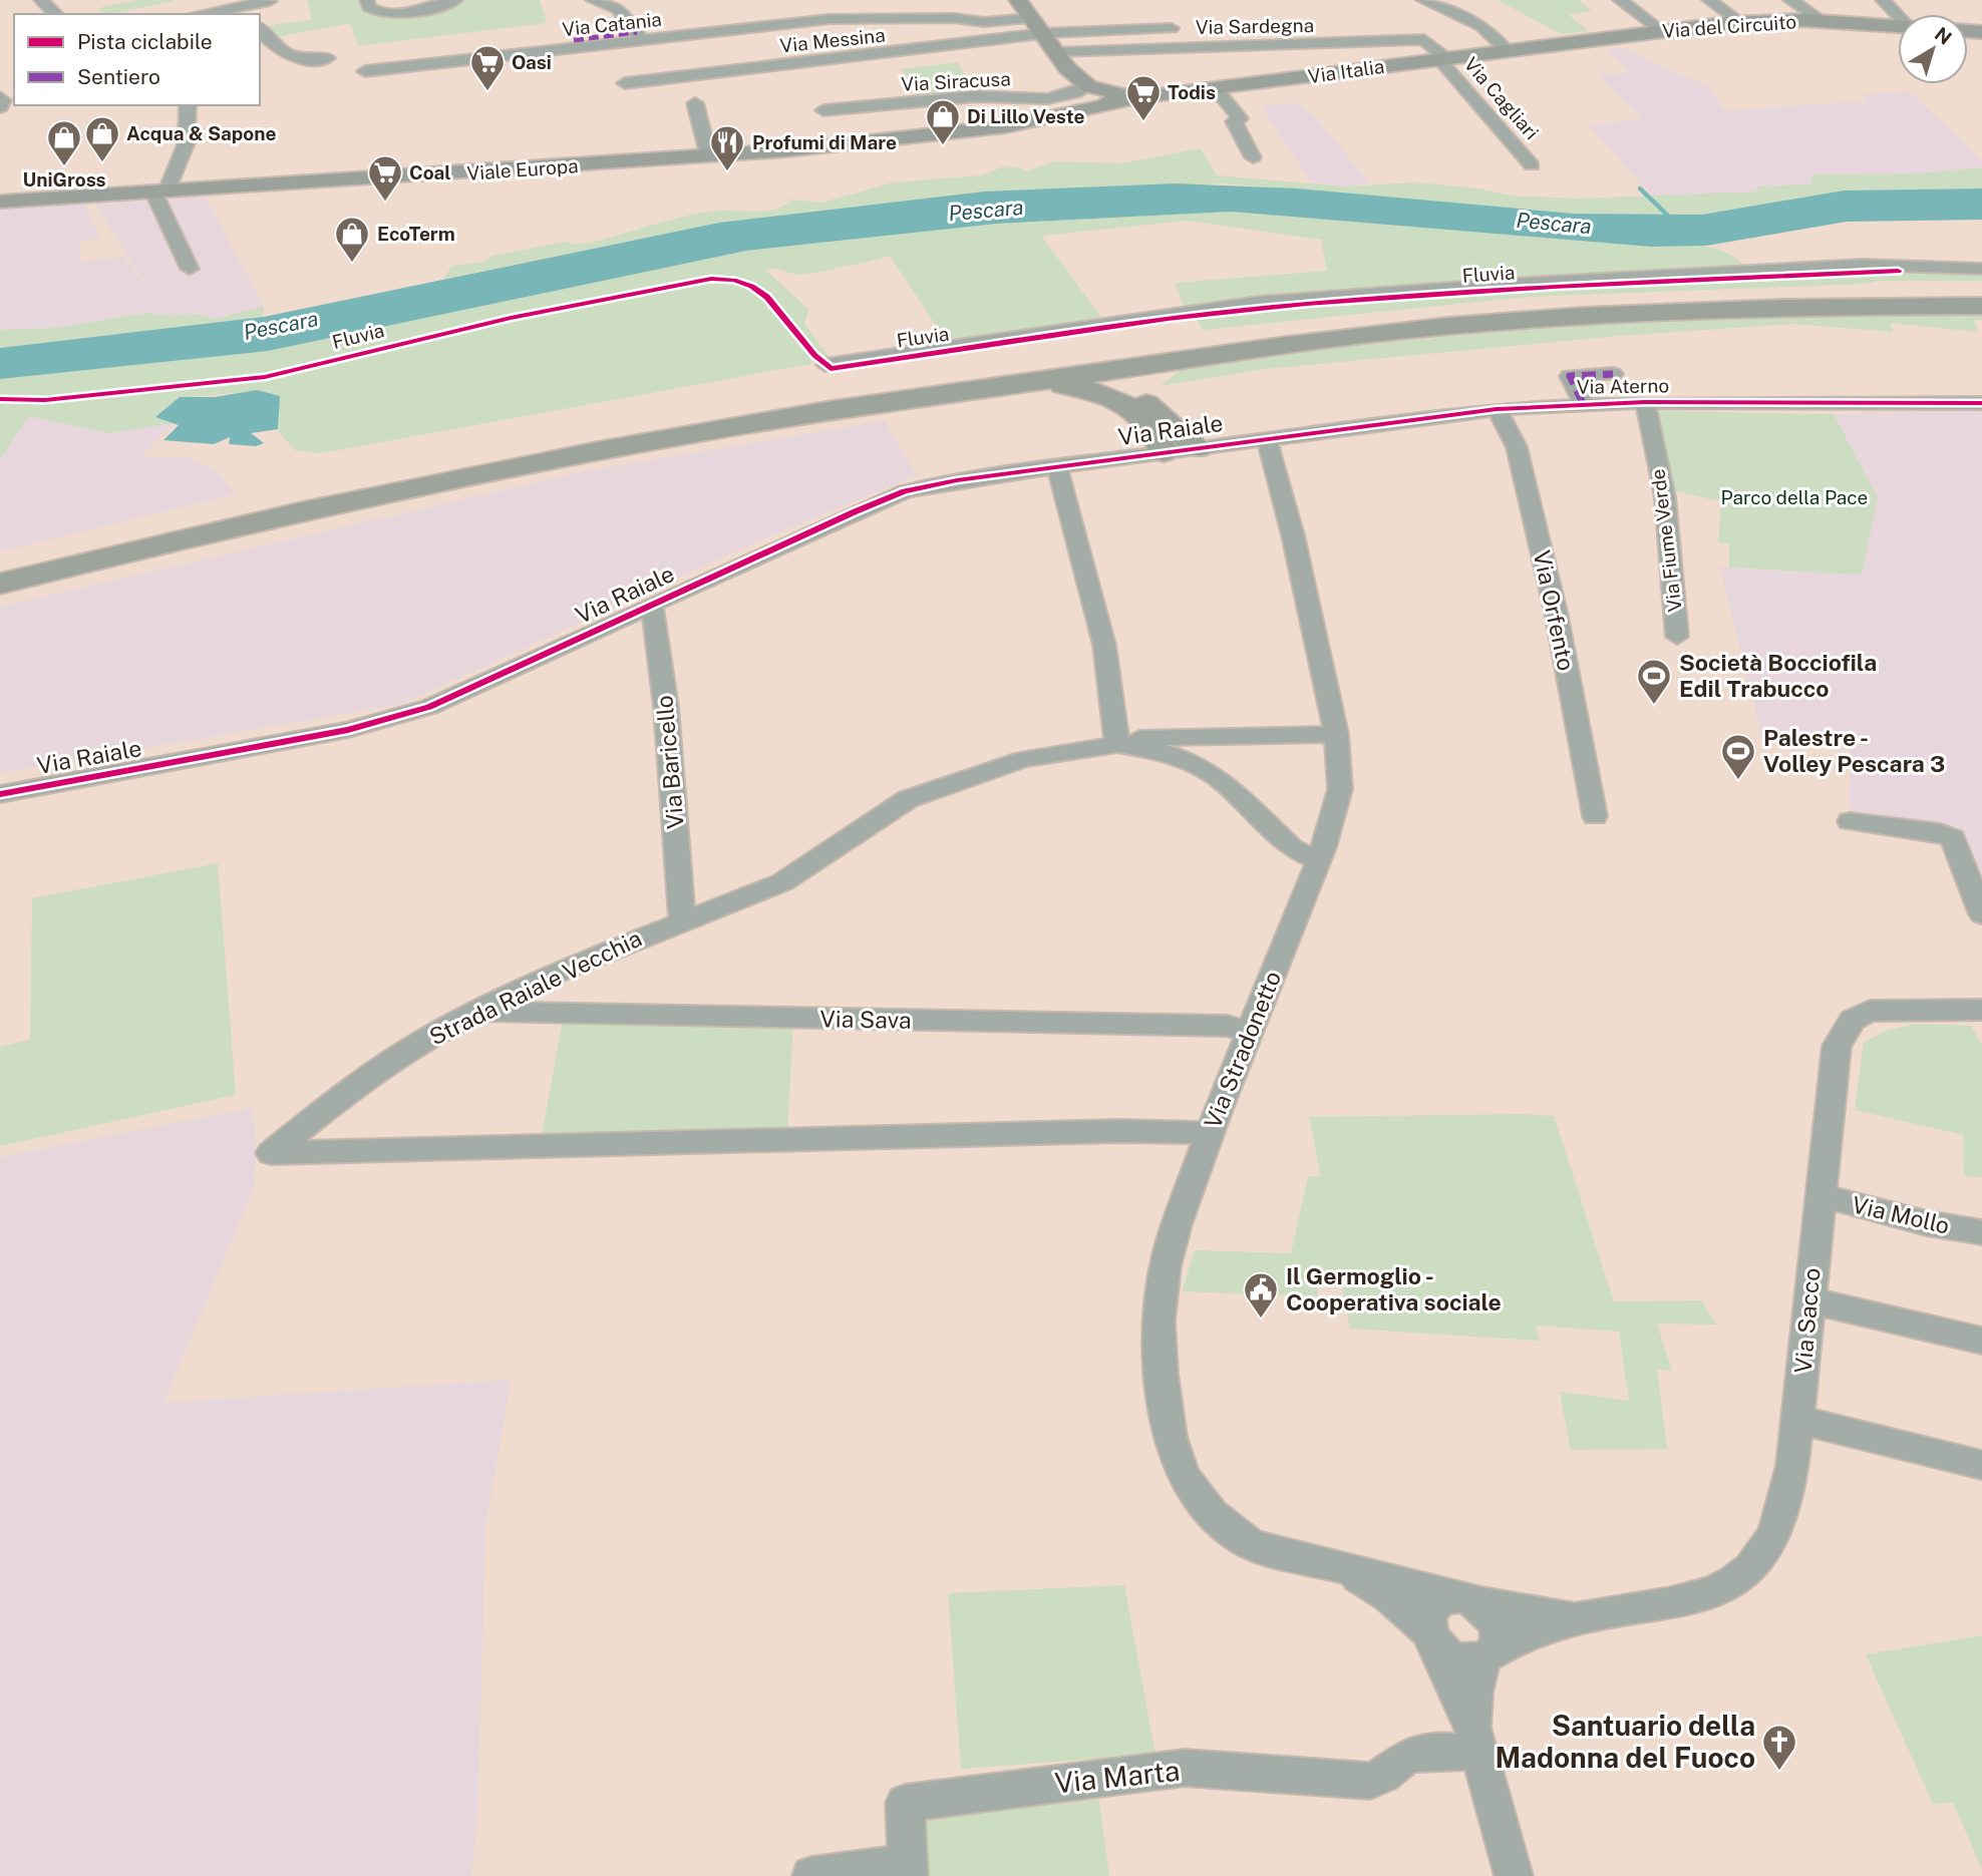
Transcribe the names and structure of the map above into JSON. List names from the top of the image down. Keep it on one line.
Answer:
{"streets":{"main road":["Via del Circuito","Via Italia","Viale Europa"],"street":["Via Catania","Via Sardegna","Via Messina","Via Siracusa","Via Cagliari","Via Aterno","Via Raiale","Via Fiume Verde","Via Orfento","Via Baricello","Strada Raiale Vecchia","Via Sava","Via Stradonetto","Via Mollo","Via Sacco","Via Marta"],"cycle path":["Fluvia"]},"crossings":[["Via Catania","Via Messina"],["Via Sardegna","Via Italia"],["Via Sardegna","Via Cagliari"],["Via del Circuito","Via Italia"],["Via Italia","Via Cagliari"],["Via Italia","Viale Europa"],["Via Siracusa","Viale Europa"],["Via Aterno","Via Raiale"],["Via Aterno","Via Fiume Verde"],["Via Aterno","Via Orfento"],["Via Aterno","Via Stradonetto"],["Via Raiale","Via Baricello"],["Via Raiale","Via Stradonetto"],["Via Baricello","Strada Raiale Vecchia"],["Strada Raiale Vecchia","Via Sava"],["Strada Raiale Vecchia","Via Stradonetto"],["Via Sava","Via Stradonetto"],["Via Stradonetto","Via Sacco"],["Via Stradonetto","Via Marta"],["Via Mollo","Via Sacco"]],"water":["Pescara"],"parks":["Parco della Pace"],"places":{"supermarket":["Oasi","Todis","Coal"],"shop":["Di Lillo Veste","Acqua & Sapone","UniGross","EcoTerm"],"restaurant":["Profumi di Mare"],"sports":["Società Bocciofila Edil Trabucco","Palestre - Volley Pescara 3"],"public building":["Il Germoglio - Cooperativa sociale"],"church":["Santuario della Madonna del Fuoco"]},"legend":["Pista ciclabile","Sentiero"],"north":"top right"}
